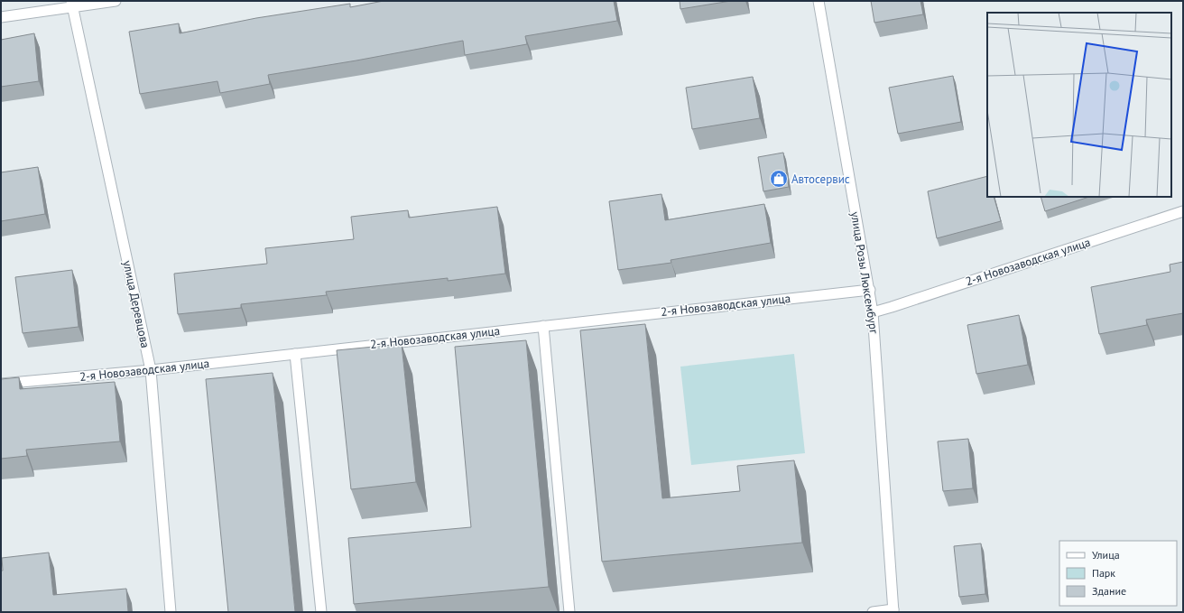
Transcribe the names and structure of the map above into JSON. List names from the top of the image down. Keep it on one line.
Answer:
{"streets":{"street":["2-я Новозаводская улица","улица Розы Люксембург","улица Деревцова"]},"crossings":[["2-я Новозаводская улица","улица Розы Люксембург"],["2-я Новозаводская улица","улица Деревцова"]],"places":{"shop":["Автосервис"]},"legend":["Улица","Парк","Здание"]}
